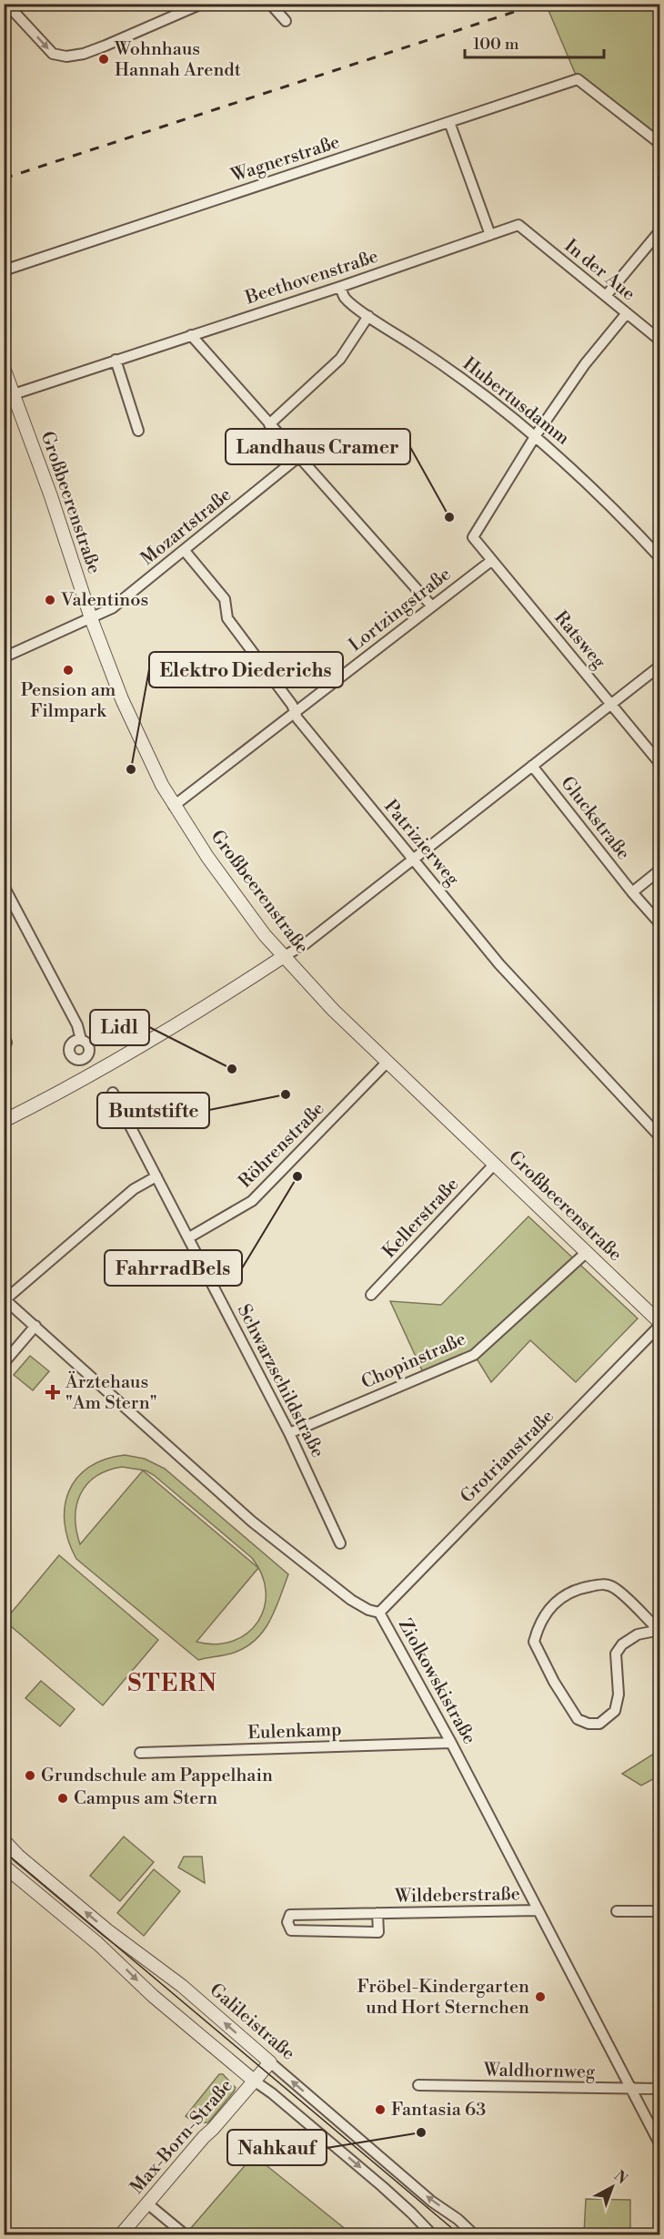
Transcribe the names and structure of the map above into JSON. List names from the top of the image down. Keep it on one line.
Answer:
{"streets":{"street":["Wagnerstraße","In der Aue","Beethovenstraße","Hubertusdamm","Großbeerenstraße","Mozartstraße","Lortzingstraße","Ratsweg","Gluckstraße","Patrizierweg","Röhrenstraße","Kellerstraße","Chopinstraße","Schwarzschildstraße","Grotrianstraße","Ziolkowskistraße","Eulenkamp","Wildeberstraße","Galileistraße","Waldhornweg","Max-Born-Straße"]},"crossings":[["In der Aue","Beethovenstraße"],["Beethovenstraße","Hubertusdamm"],["Beethovenstraße","Großbeerenstraße"],["Hubertusdamm","Ratsweg"],["Großbeerenstraße","Mozartstraße"],["Großbeerenstraße","Lortzingstraße"],["Großbeerenstraße","Röhrenstraße"],["Großbeerenstraße","Kellerstraße"],["Großbeerenstraße","Chopinstraße"],["Großbeerenstraße","Grotrianstraße"],["Mozartstraße","Patrizierweg"],["Lortzingstraße","Ratsweg"],["Lortzingstraße","Patrizierweg"],["Röhrenstraße","Schwarzschildstraße"],["Chopinstraße","Schwarzschildstraße"],["Grotrianstraße","Ziolkowskistraße"],["Ziolkowskistraße","Eulenkamp"],["Ziolkowskistraße","Wildeberstraße"],["Ziolkowskistraße","Waldhornweg"],["Galileistraße","Max-Born-Straße"]],"districts":["STERN"],"places":{"other":["Wohnhaus Hannah Arendt","Landhaus Cramer","Valentinos","Pension am Filmpark","Elektro Diederichs","Lidl","Buntstifte","FahrradBels","Grundschule am Pappelhain","Campus am Stern","Fröbel-Kindergarten und Hort Sternchen","Fantasia 63","Nahkauf"],"health":["Ärztehaus \"Am Stern\""]},"scale_bar":"100 m","north":"top right"}
